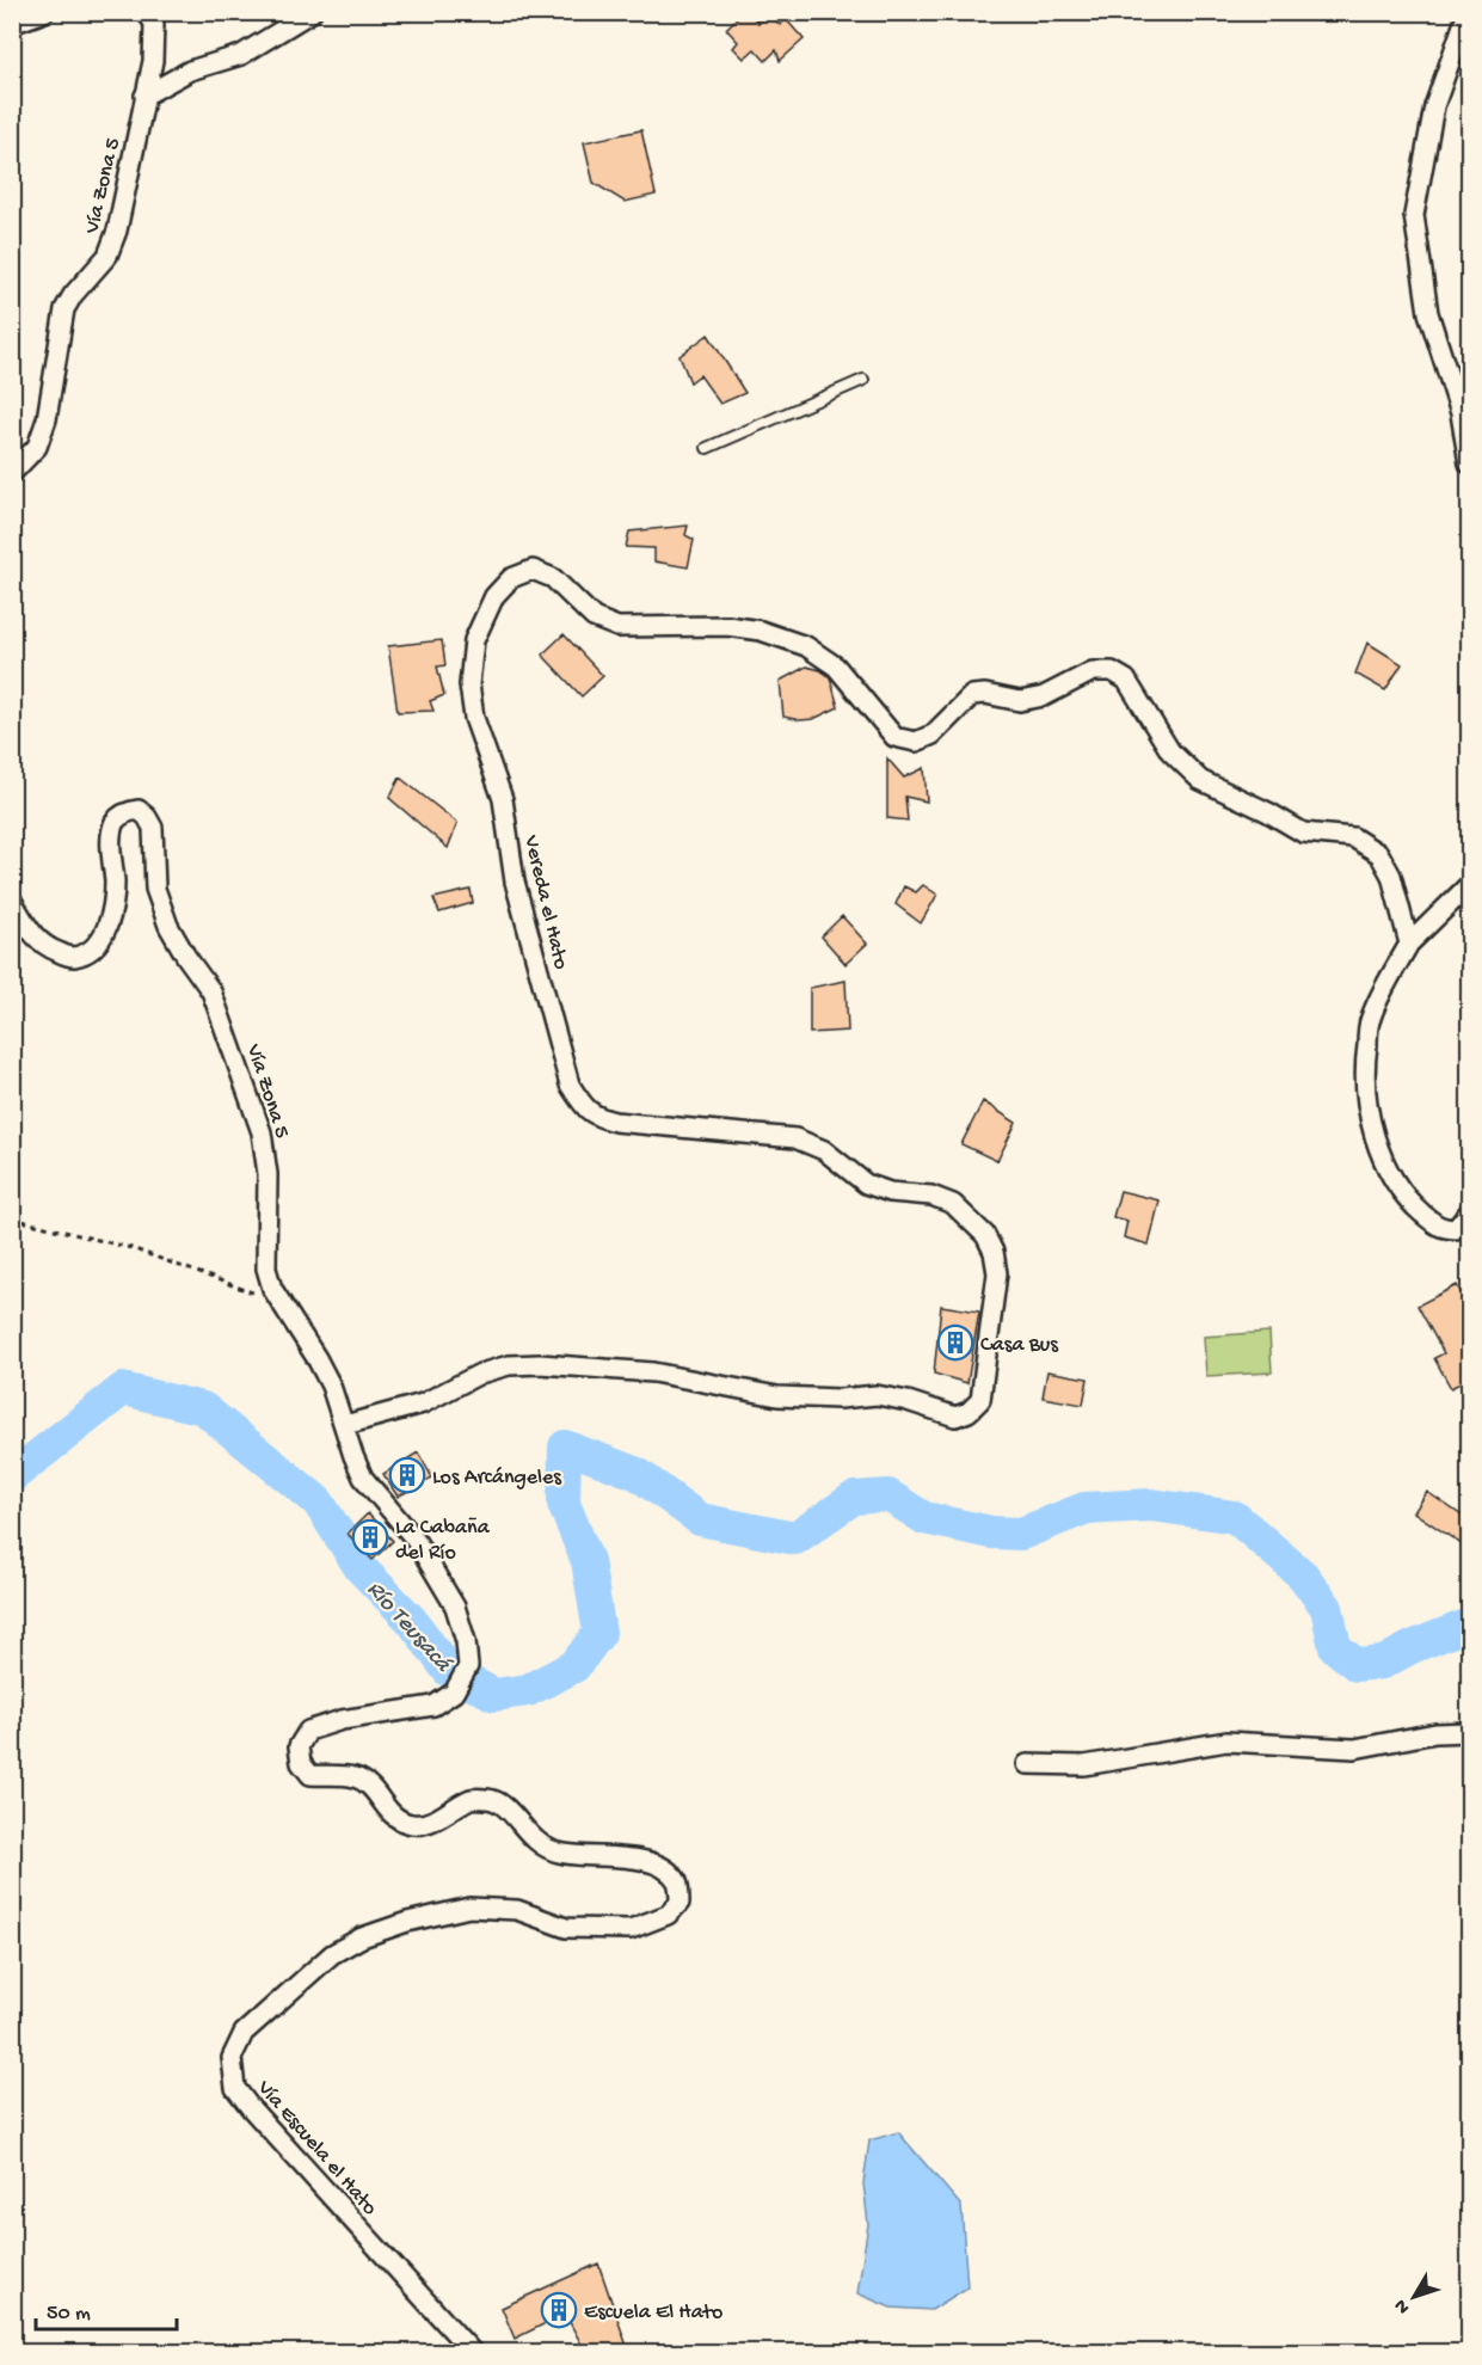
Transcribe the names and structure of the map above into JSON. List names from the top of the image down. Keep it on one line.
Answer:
{"streets":{"street":["Vía Zona 5","Vereda el Hato","Vía Escuela el Hato"]},"crossings":[["Vía Zona 5","Vereda el Hato"],["Vía Zona 5","Vía Escuela el Hato"]],"water":["Río Teusacá"],"places":{"building":["Casa Bus","Los Arcángeles","La Cabaña del Río","Escuela El Hato"]},"scale_bar":"50 m","north":"bottom left"}
